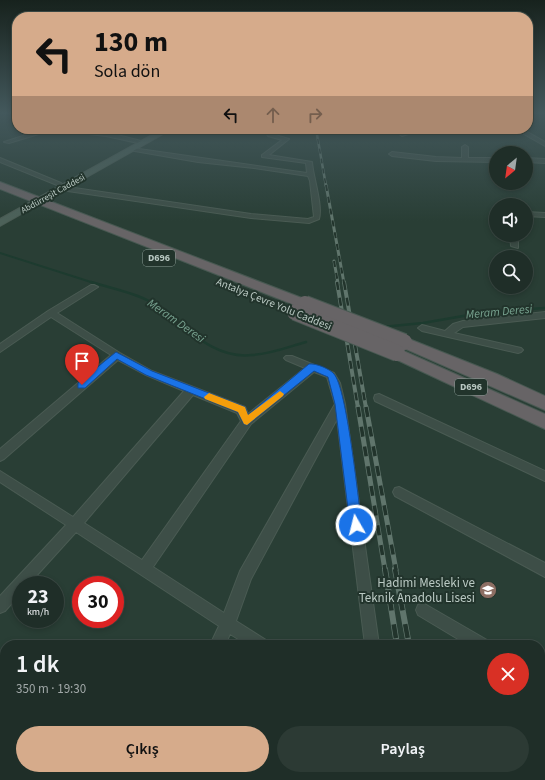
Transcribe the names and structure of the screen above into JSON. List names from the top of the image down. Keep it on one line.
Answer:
{"streets":{"highway":["D696","Antalya Çevre Yolu Caddesi"],"main road":["Abdürreşit Caddesi"]},"crossings":[["Abdürreşit Caddesi","Antalya Çevre Yolu Caddesi"]],"water":["Meram Deresi"],"places":{"school or university":["Hadimi Mesleki ve Teknik Anadolu Lisesi"]},"north":"bottom left","page":{"turn":["130 m","Sola dön"],"speed":"23 km/h","limit":"30","heading":["1 dk","350 m · 19:30"],"buttons":["Çıkış","Paylaş"]}}
